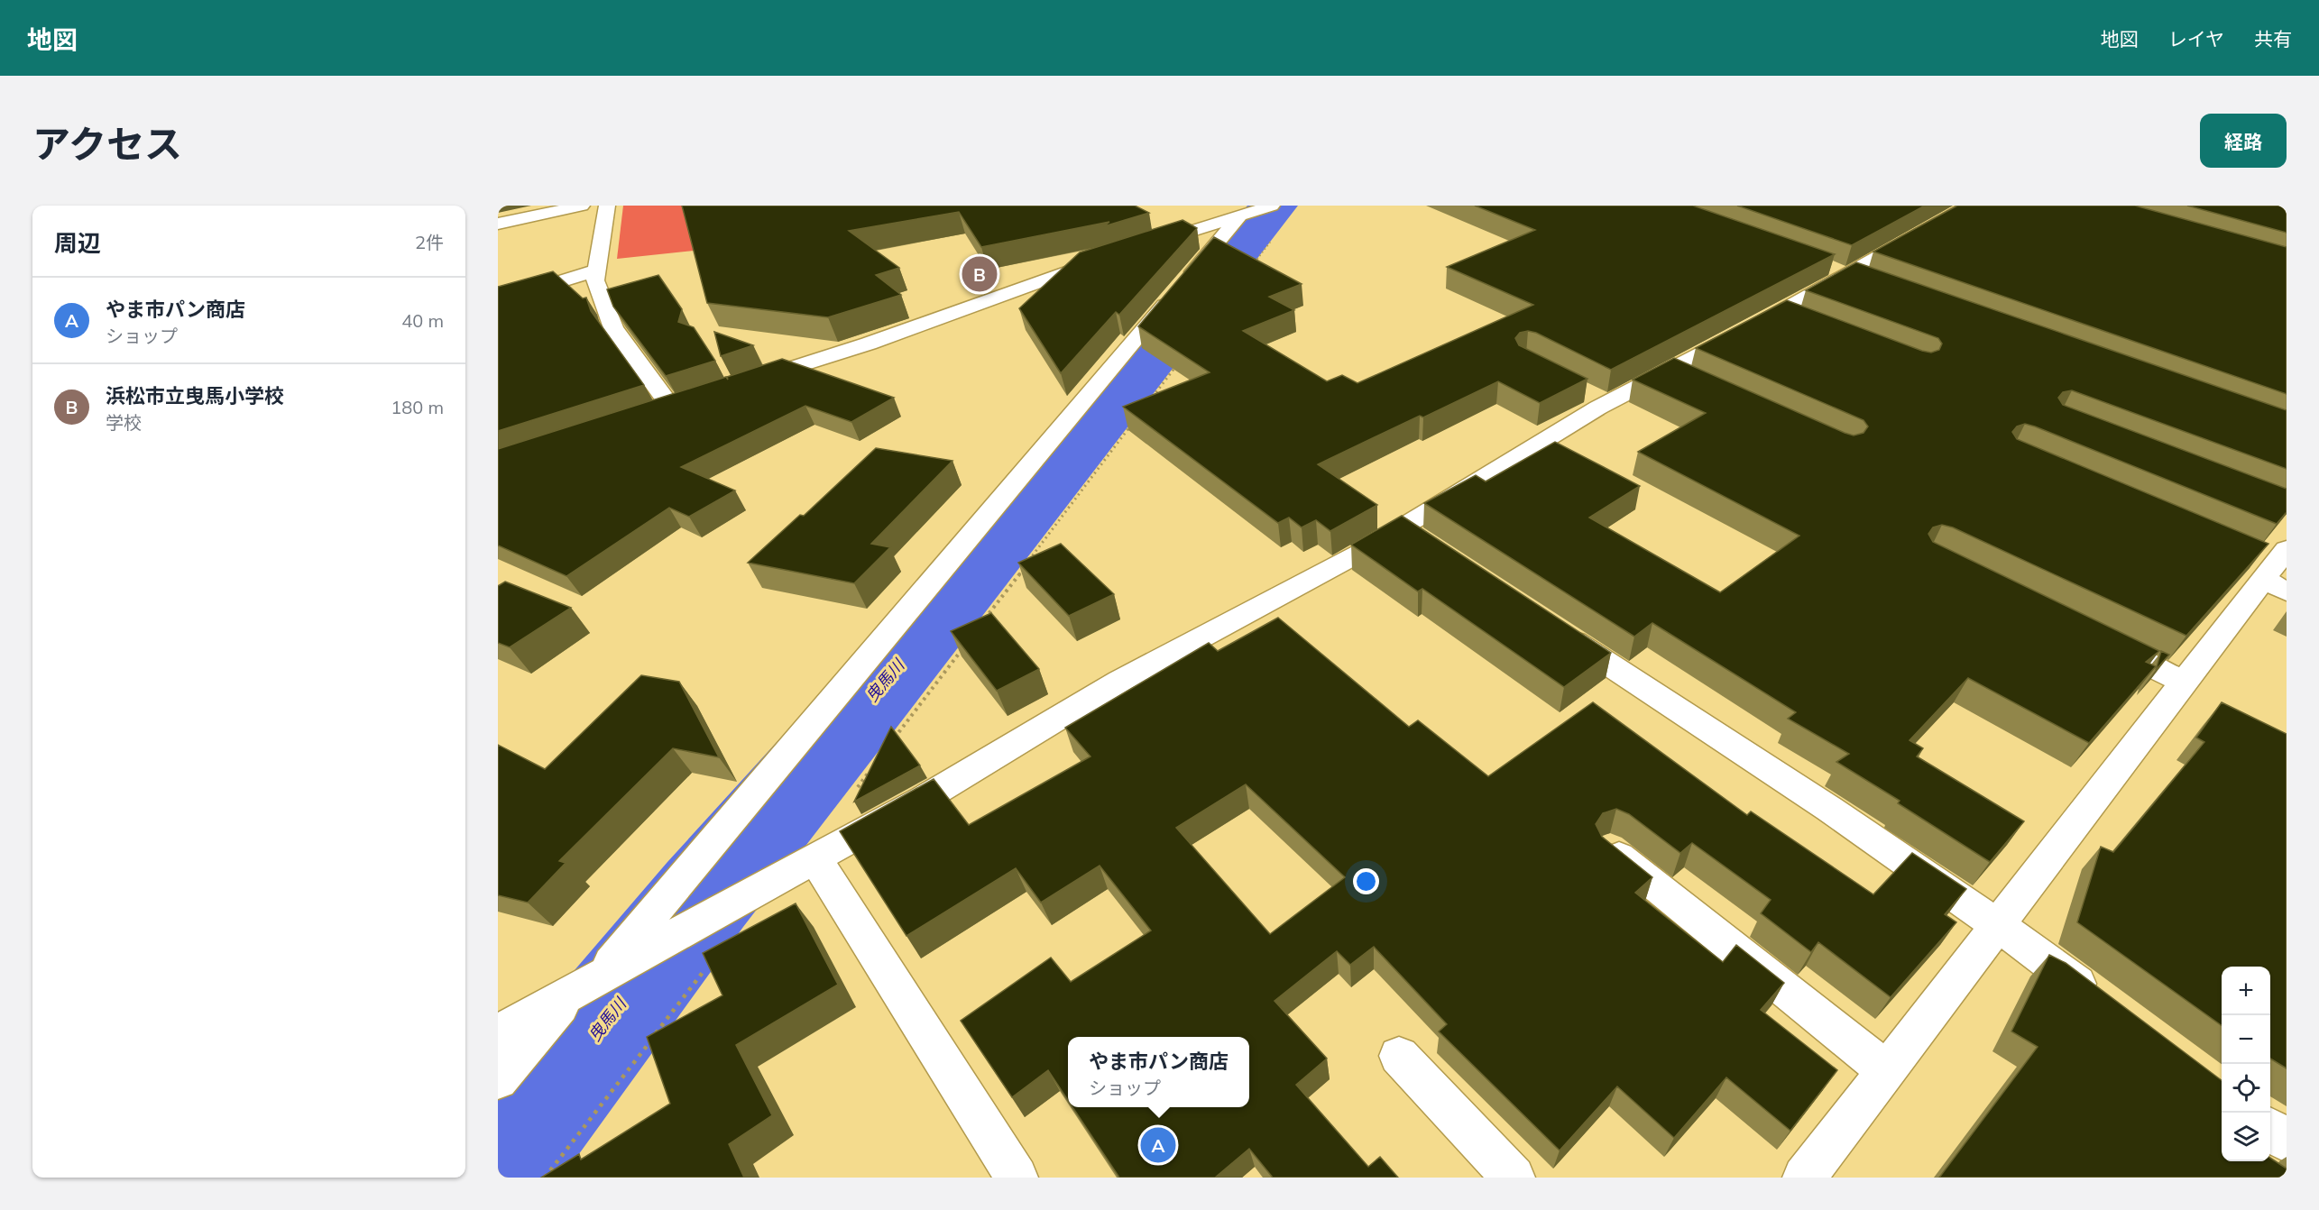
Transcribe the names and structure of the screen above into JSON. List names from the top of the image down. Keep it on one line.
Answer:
{"water":["曳馬川"],"page":{"header":"地図","nav":["地図","レイヤ","共有"],"title":"アクセス","buttons":"経路","heading":["周辺","2件"],"pins":["B","A"],"list":[{"mark":"A","name":"やま市パン商店","note":"ショップ","value":"40 m"},{"mark":"B","name":"浜松市立曳馬小学校","note":"学校","value":"180 m"}],"map_buttons":["+","−"],"popup":["やま市パン商店","ショップ"]}}
